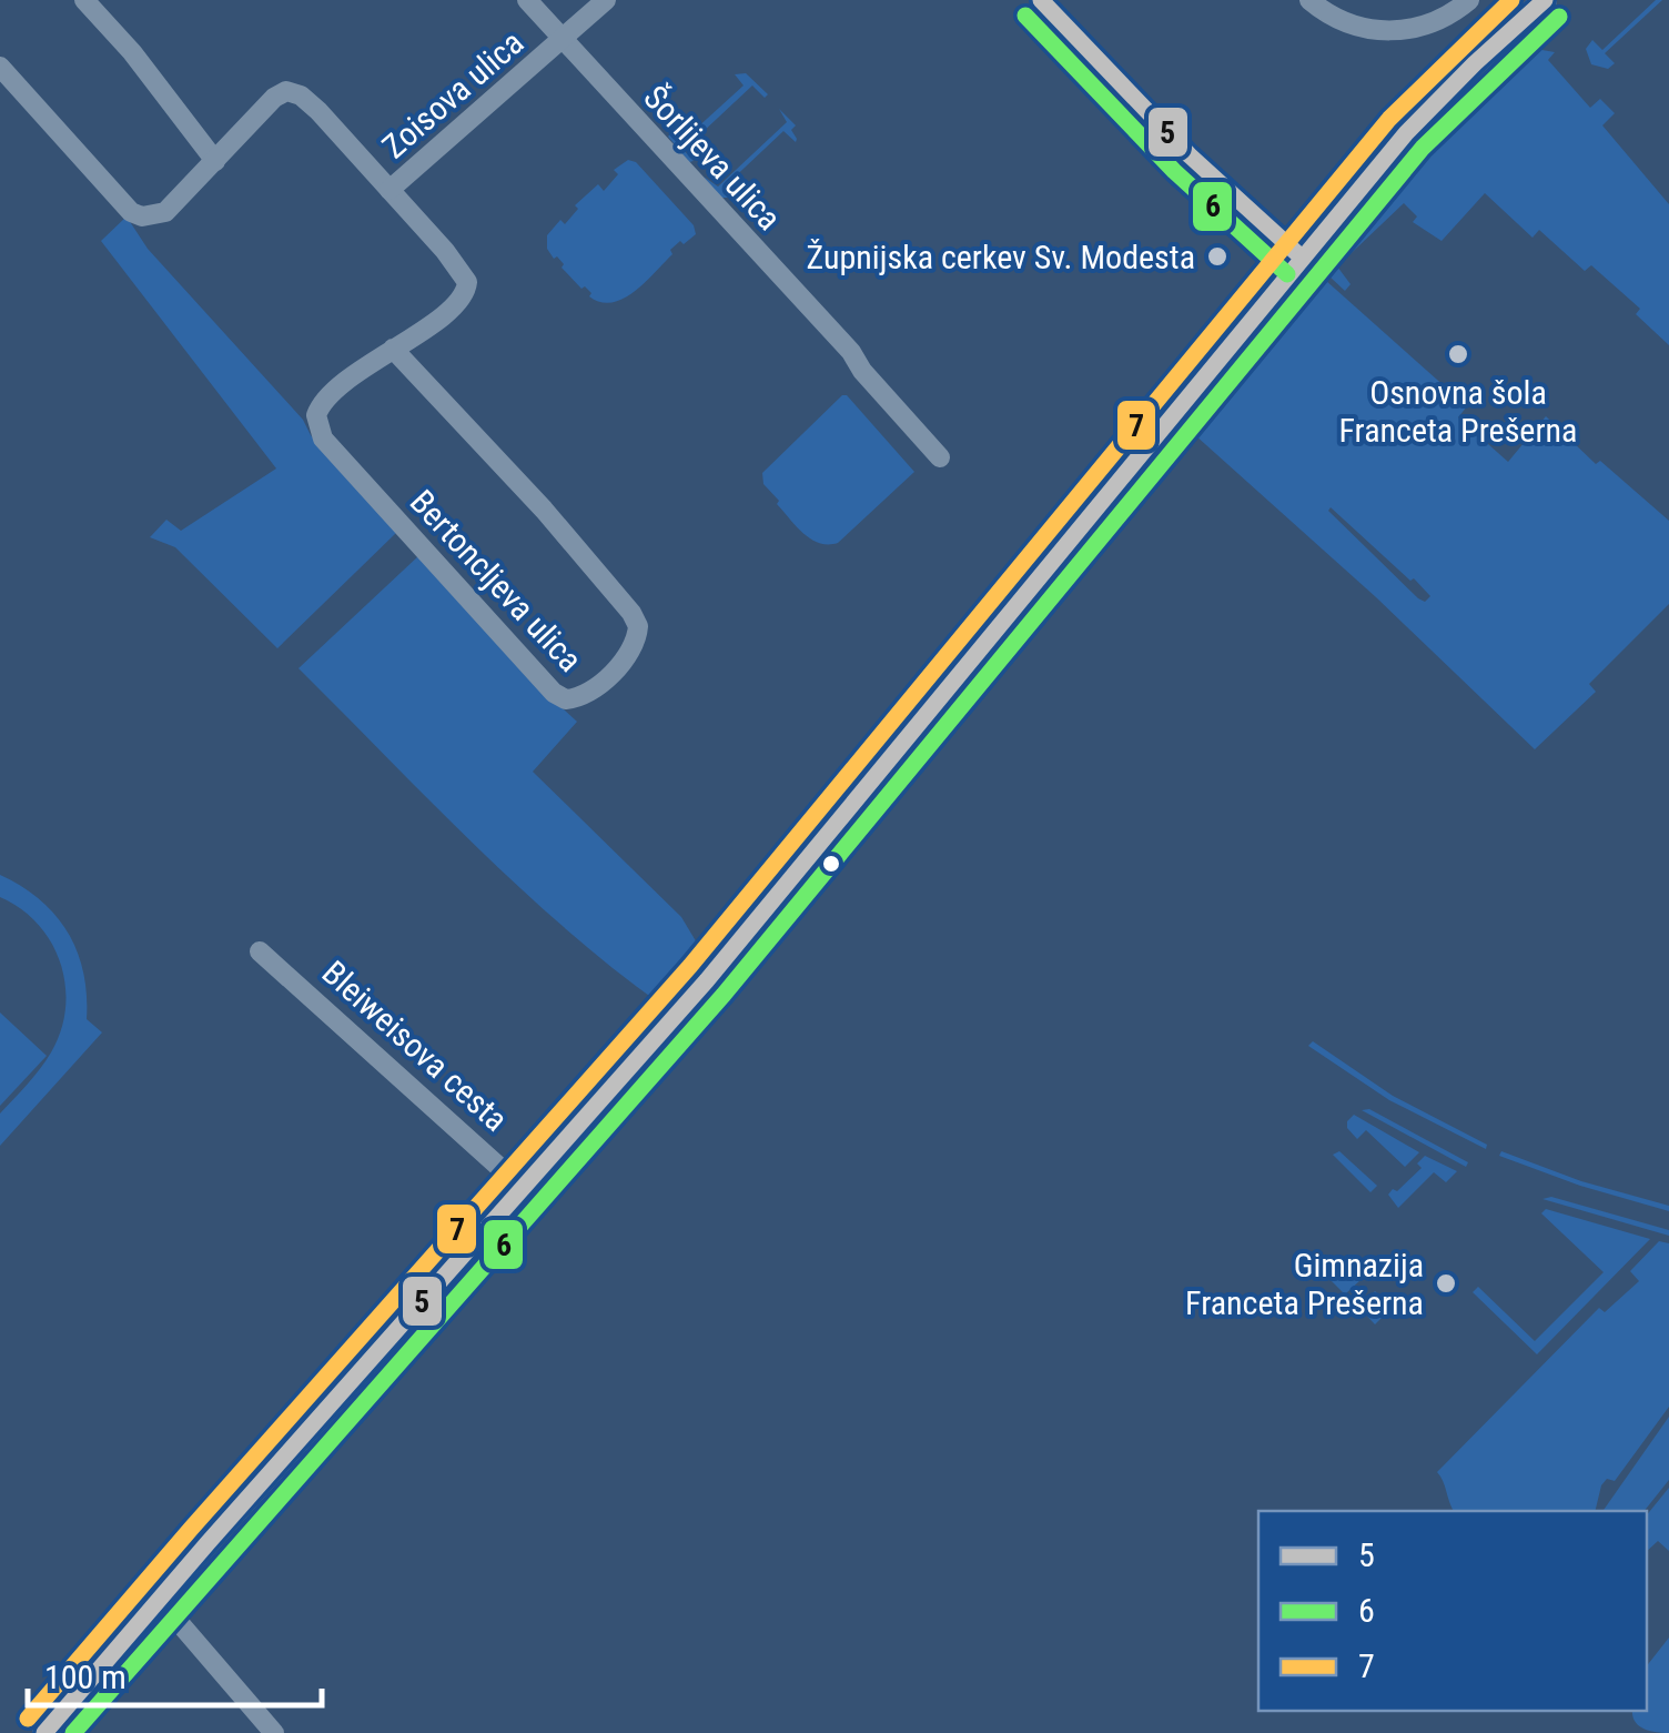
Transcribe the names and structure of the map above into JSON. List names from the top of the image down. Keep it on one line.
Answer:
{"streets":{"street":["Zoisova ulica","Šorlijeva ulica","Bertoncljeva ulica","Bleiweisova cesta"]},"crossings":[["Zoisova ulica","Šorlijeva ulica"],["Zoisova ulica","Bertoncljeva ulica"]],"places":["Župnijska cerkev Sv. Modesta","Osnovna šola Franceta Prešerna","Gimnazija Franceta Prešerna"],"lines":["transit line 5","transit line 7","transit line 6"],"legend":["5","6","7"],"scale_bar":"100 m"}
